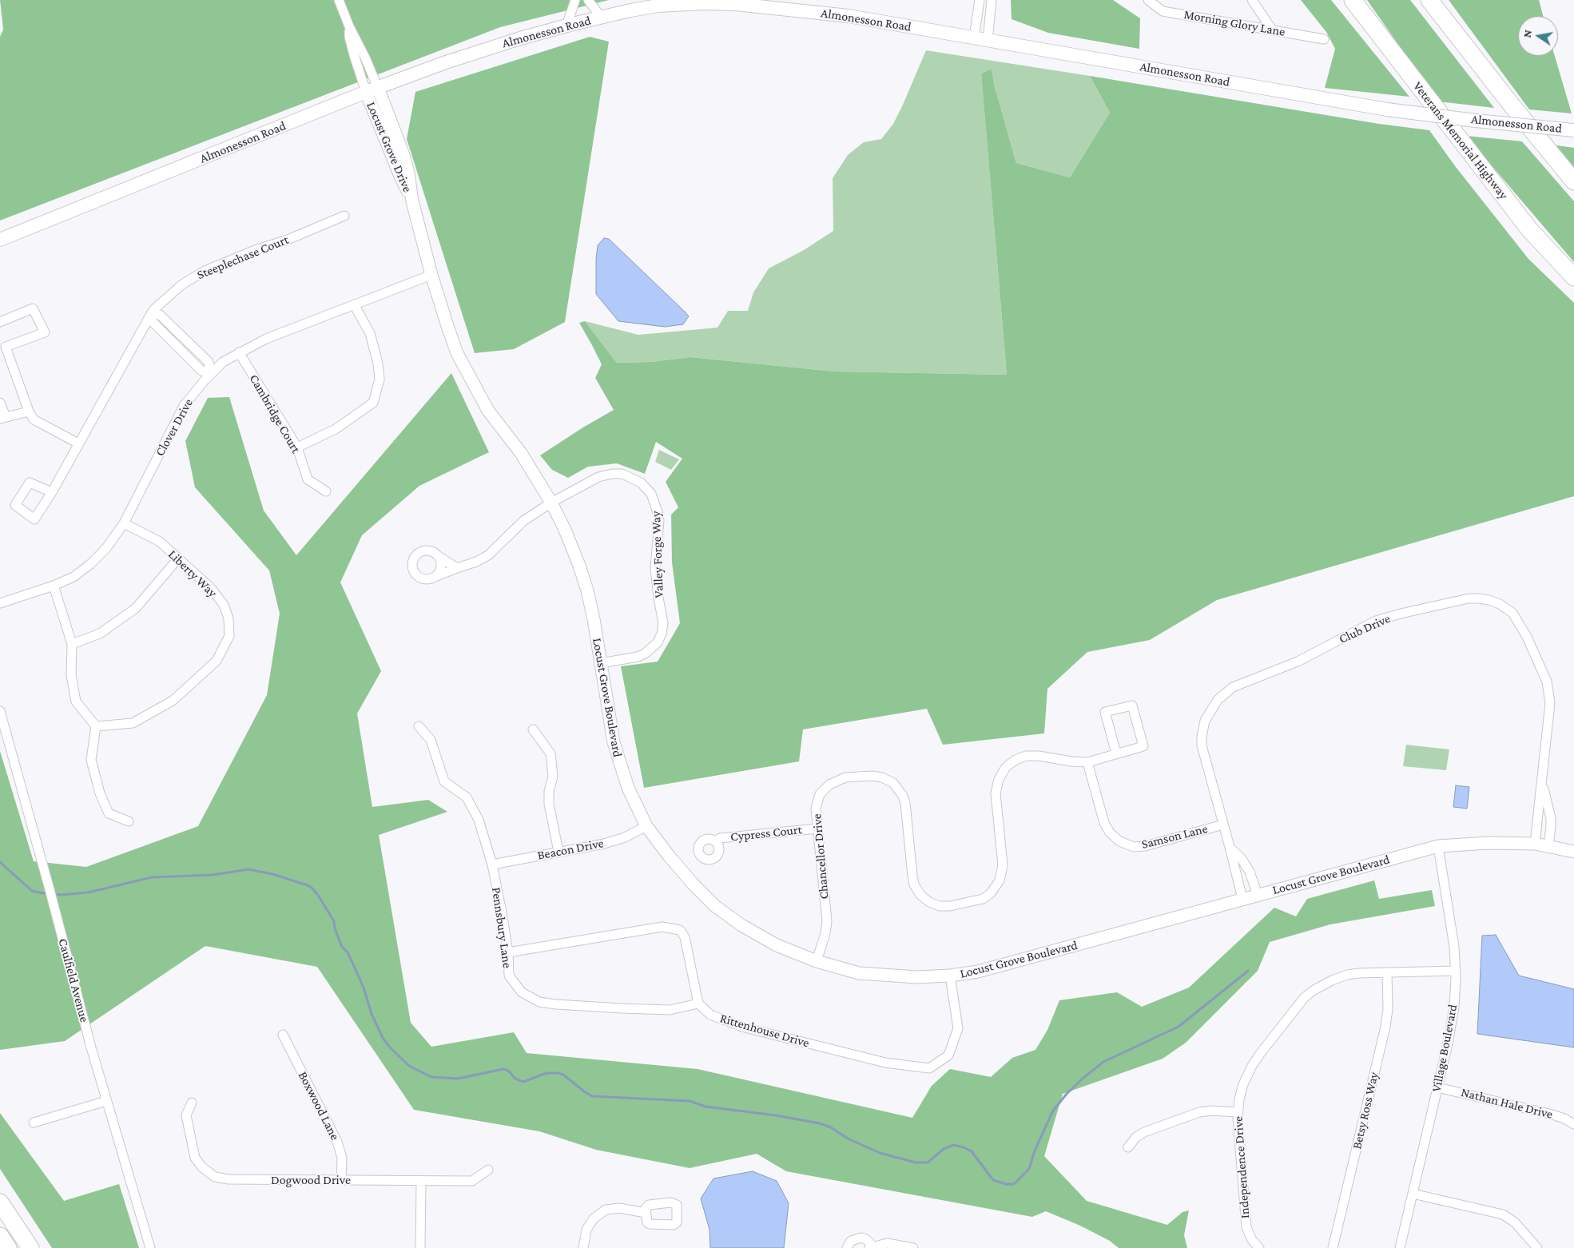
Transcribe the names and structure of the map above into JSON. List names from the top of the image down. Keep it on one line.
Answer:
{"streets":{"highway":["Veterans Memorial Highway"],"main road":["Almonesson Road"],"street":["Morning Glory Lane","Locust Grove Drive","Steeplechase Court","Cambridge Court","Clover Drive","Valley Forge Way","Liberty Way","Club Drive","Locust Grove Boulevard","Cypress Court","Samson Lane","Beacon Drive","Chancellor Drive","Pennsbury Lane","Caulfield Avenue","Rittenhouse Drive","Village Boulevard","Nathan Hale Drive","Boxwood Lane","Betsy Ross Way","Independence Drive","Dogwood Drive"]},"crossings":[["Almonesson Road","Locust Grove Drive"],["Locust Grove Drive","Clover Drive"],["Locust Grove Drive","Locust Grove Boulevard"],["Cambridge Court","Clover Drive"],["Clover Drive","Liberty Way"],["Clover Drive","Locust Grove Boulevard"],["Valley Forge Way","Locust Grove Boulevard"],["Club Drive","Locust Grove Boulevard"],["Club Drive","Samson Lane"],["Locust Grove Boulevard","Beacon Drive"],["Locust Grove Boulevard","Chancellor Drive"],["Locust Grove Boulevard","Rittenhouse Drive"],["Locust Grove Boulevard","Village Boulevard"],["Cypress Court","Chancellor Drive"],["Samson Lane","Chancellor Drive"],["Beacon Drive","Pennsbury Lane"],["Pennsbury Lane","Rittenhouse Drive"],["Village Boulevard","Nathan Hale Drive"],["Village Boulevard","Independence Drive"],["Boxwood Lane","Dogwood Drive"],["Betsy Ross Way","Independence Drive"]],"north":"left"}
